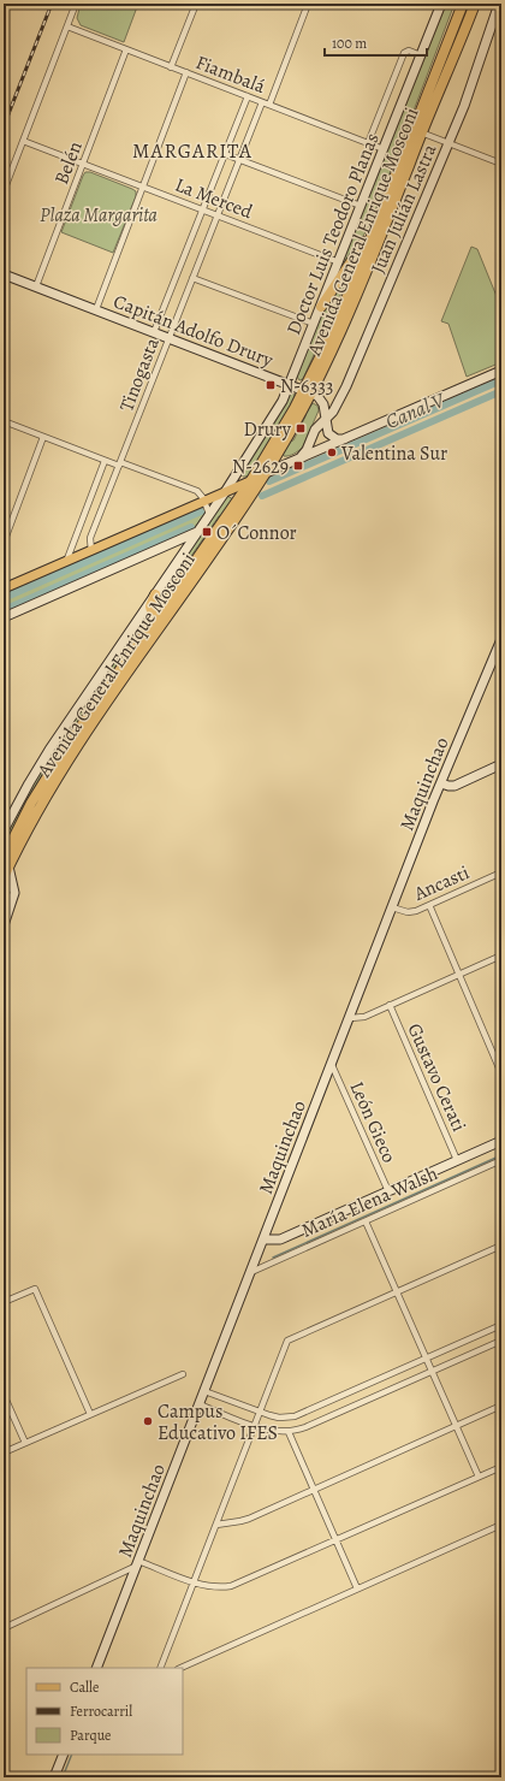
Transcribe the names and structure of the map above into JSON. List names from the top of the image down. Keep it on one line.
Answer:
{"streets":{"highway":["Avenida General Enrique Mosconi"],"street":["Fiambalá","Belén","La Merced","Juan Julián Lastra","Doctor Luis Teodoro Planas","Capitán Adolfo Drury","Tinogasta","Maquinchao","Ancasti","Gustavo Cerati","León Gieco","María Elena Walsh"]},"crossings":[["Fiambalá","Belén"],["Fiambalá","Doctor Luis Teodoro Planas"],["Fiambalá","Tinogasta"],["Belén","La Merced"],["Belén","Capitán Adolfo Drury"],["La Merced","Doctor Luis Teodoro Planas"],["La Merced","Tinogasta"],["Avenida General Enrique Mosconi","Capitán Adolfo Drury"],["Doctor Luis Teodoro Planas","Capitán Adolfo Drury"],["Capitán Adolfo Drury","Tinogasta"],["Maquinchao","Ancasti"],["Maquinchao","León Gieco"],["Maquinchao","María Elena Walsh"],["Gustavo Cerati","María Elena Walsh"],["León Gieco","María Elena Walsh"]],"districts":["MARGARITA"],"water":["Canal V"],"parks":["Plaza Margarita"],"places":{"transit":["N-6333","Drury","N-2629","O´Connor"],"other":["Valentina Sur","Campus Educativo IFES"]},"legend":["Calle","Ferrocarril","Parque"],"scale_bar":"100 m"}
